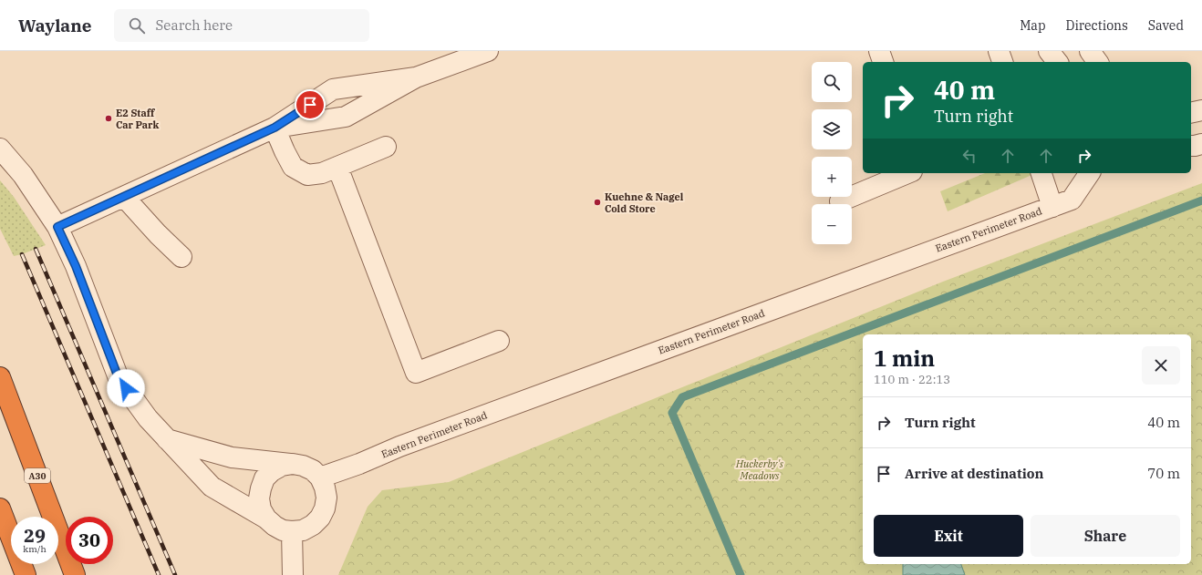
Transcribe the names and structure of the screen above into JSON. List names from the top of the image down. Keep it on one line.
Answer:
{"streets":{"highway":["A30"],"street":["Eastern Perimeter Road"]},"parks":["Huckerby's Meadows"],"places":["E2 Staff Car Park","Kuehne & Nagel Cold Store"],"page":{"header":"Waylane","search":"Search here","nav":["Map","Directions","Saved"],"map_buttons":["+","−"],"turn":["40 m","Turn right"],"heading":["1 min","110 m · 22:13"],"list":[{"name":"Turn right","value":"40 m"},{"name":"Arrive at destination","value":"70 m"}],"buttons":["Exit","Share"],"speed":"29 km/h","limit":"30"}}
